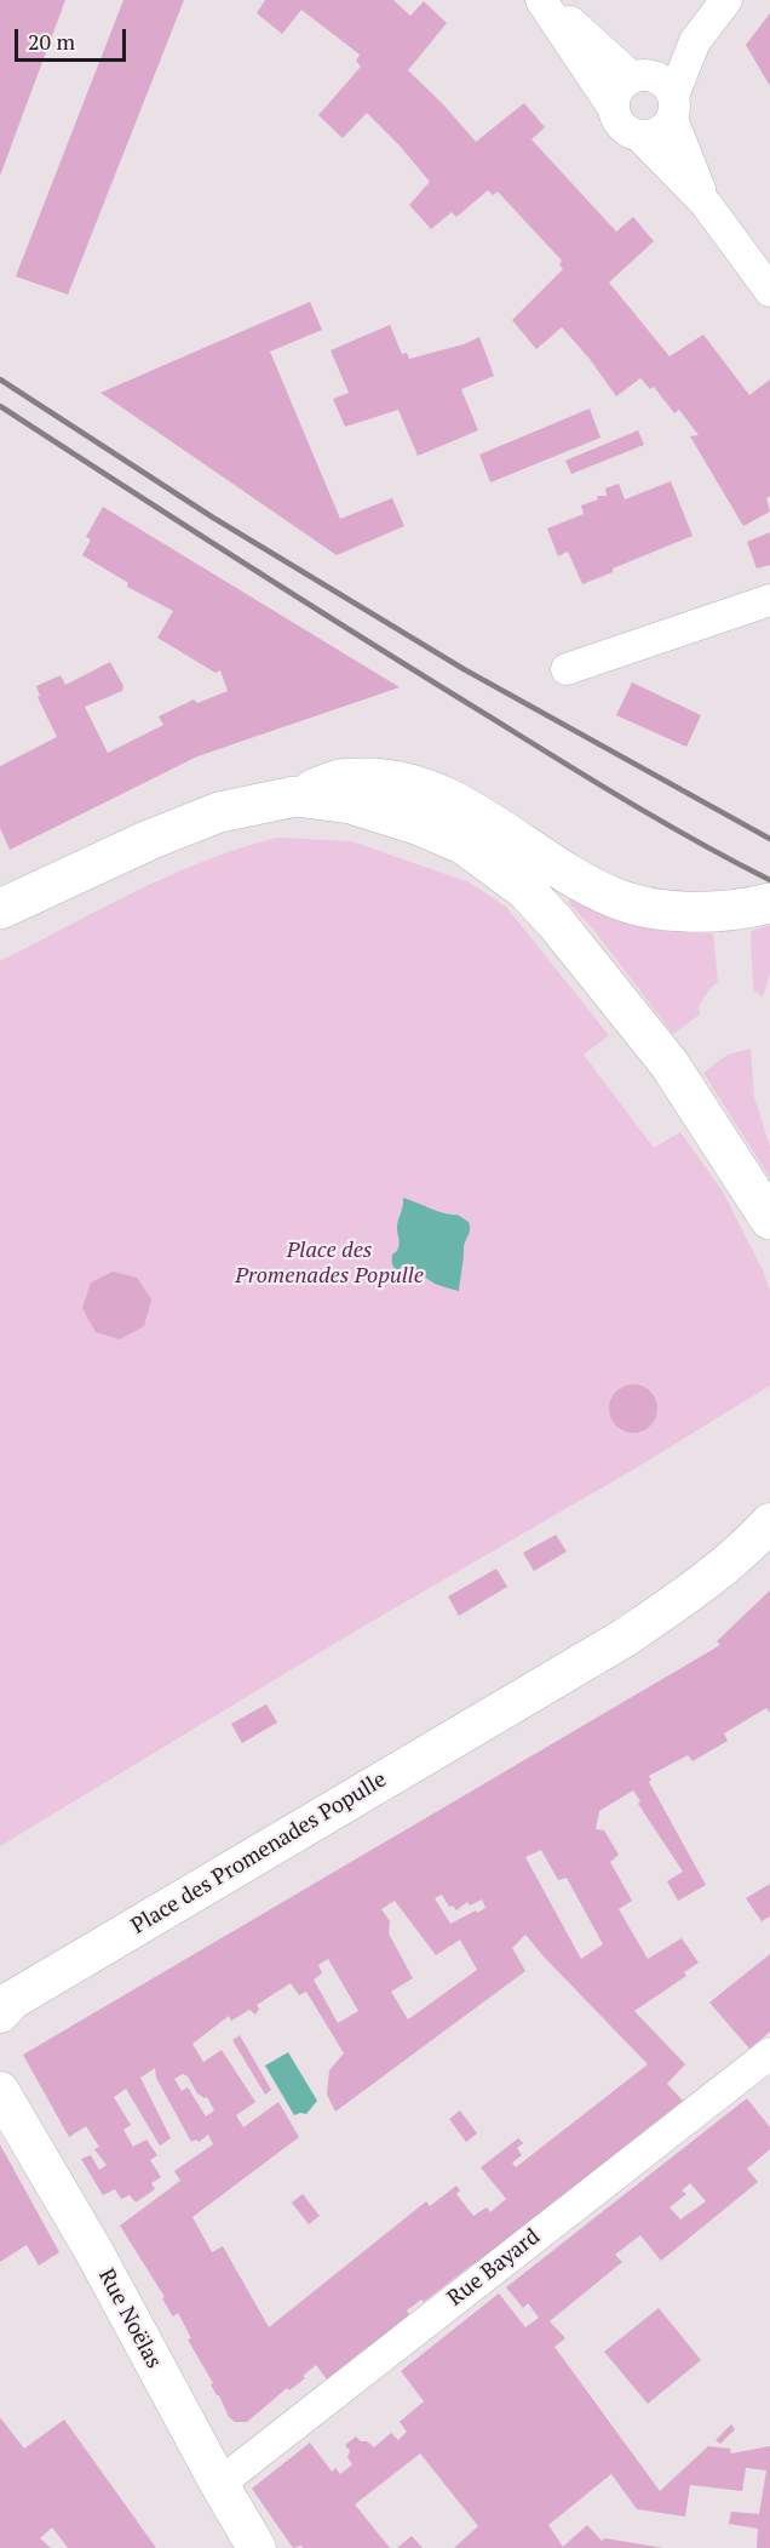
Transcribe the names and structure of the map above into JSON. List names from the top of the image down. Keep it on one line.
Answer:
{"streets":{"street":["Place des Promenades Populle","Rue Bayard","Rue Noëlas"]},"crossings":[["Rue Bayard","Rue Noëlas"]],"parks":["Place des Promenades Populle"],"scale_bar":"20 m"}
